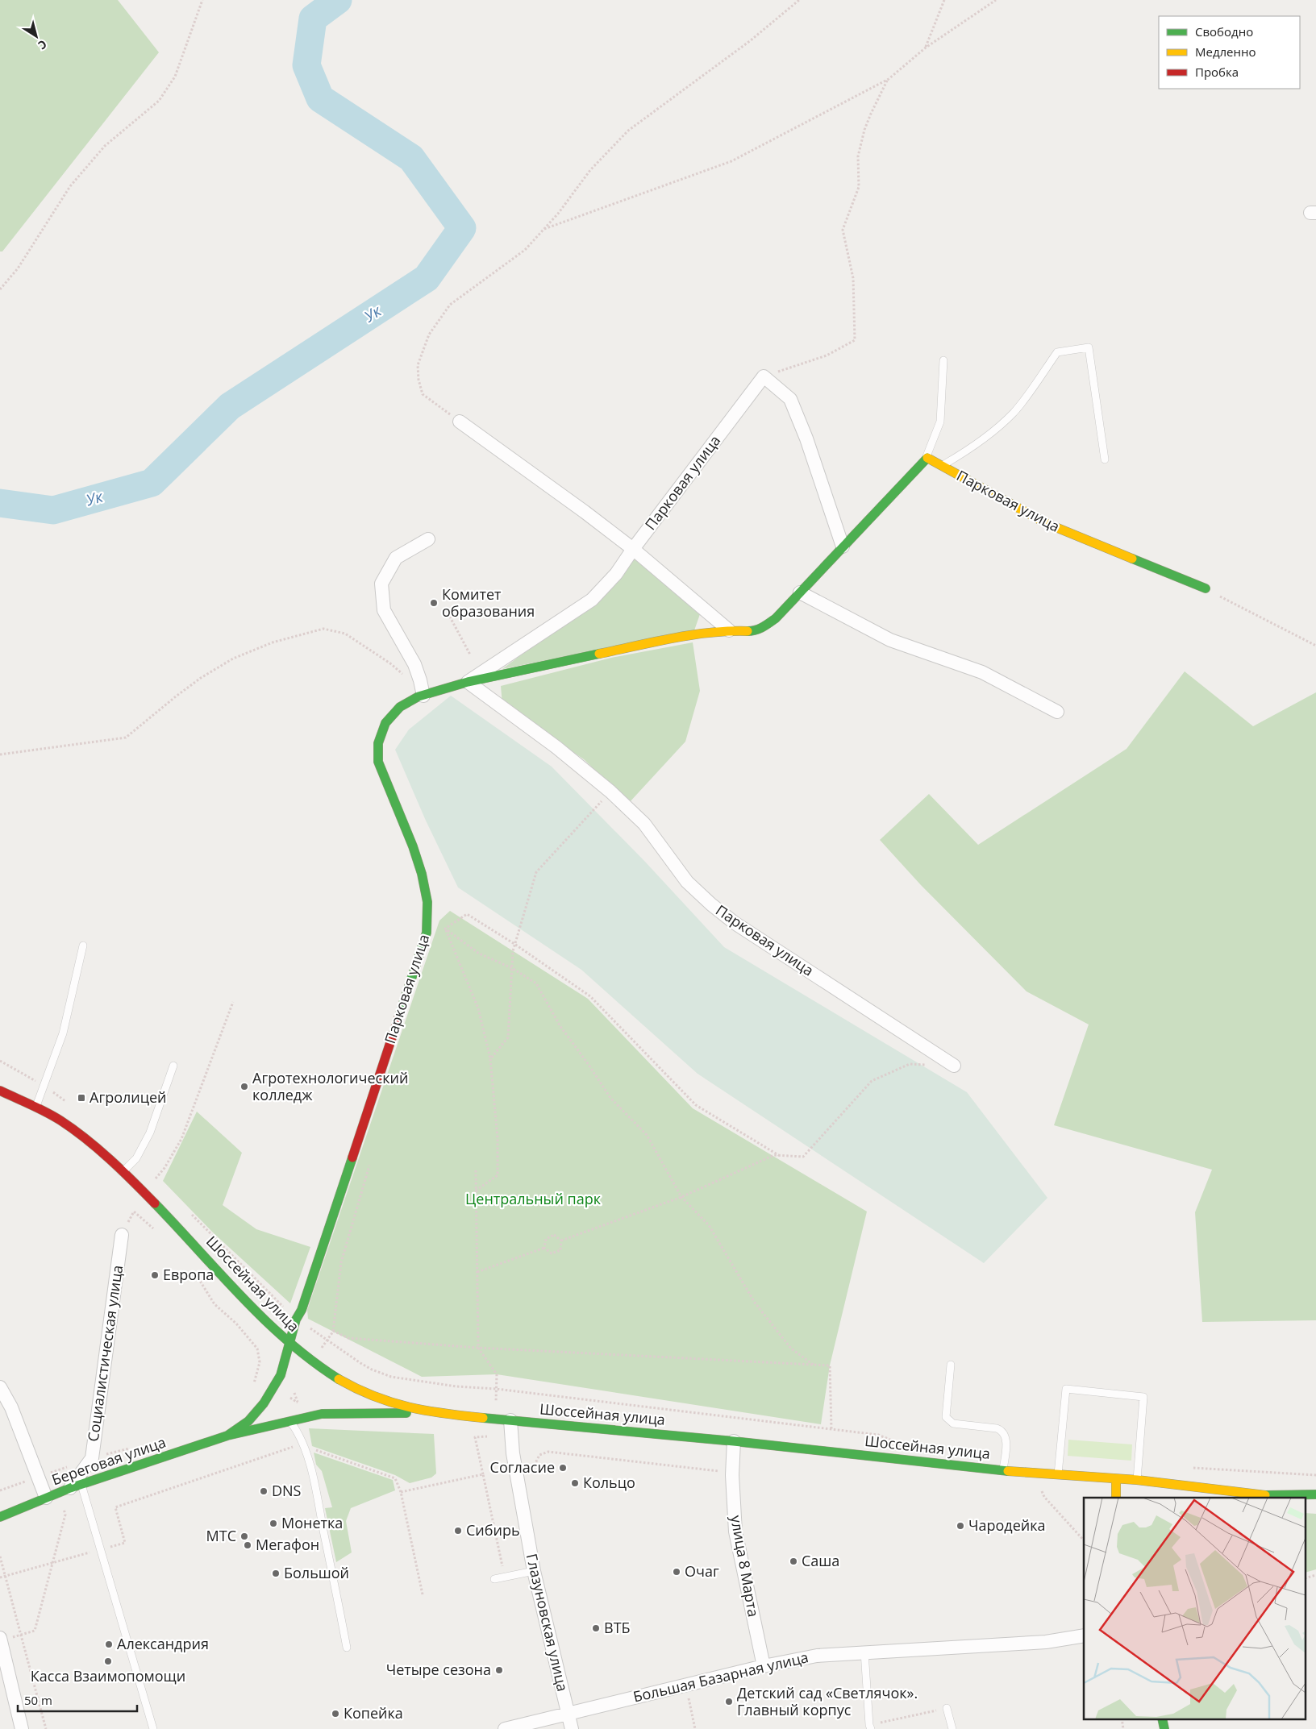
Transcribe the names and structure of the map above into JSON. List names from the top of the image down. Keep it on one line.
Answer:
{"streets":{"street":["Парковая улица","Шоссейная улица","Социалистическая улица","Береговая улица","улица 8 Марта","Глазуновская улица","Большая Базарная улица"]},"crossings":[["Парковая улица","Шоссейная улица"],["Парковая улица","Береговая улица"],["Шоссейная улица","Береговая улица"],["Шоссейная улица","улица 8 Марта"],["Шоссейная улица","Глазуновская улица"],["Социалистическая улица","Береговая улица"],["улица 8 Марта","Большая Базарная улица"],["Глазуновская улица","Большая Базарная улица"]],"water":["Ук"],"parks":["Центральный парк"],"places":{"other":["Комитет образования","Агротехнологический колледж","Европа","Согласие","Кольцо","DNS","Монетка","Чародейка","Сибирь","МТС","Мегафон","Саша","Очаг","Большой","ВТБ","Александрия","Касса Взаимопомощи","Четыре сезона","Детский сад «Светлячок». Главный корпус","Копейка"],"transit":["Агролицей"]},"legend":["Свободно","Медленно","Пробка"],"scale_bar":"50 m","north":"bottom right"}
